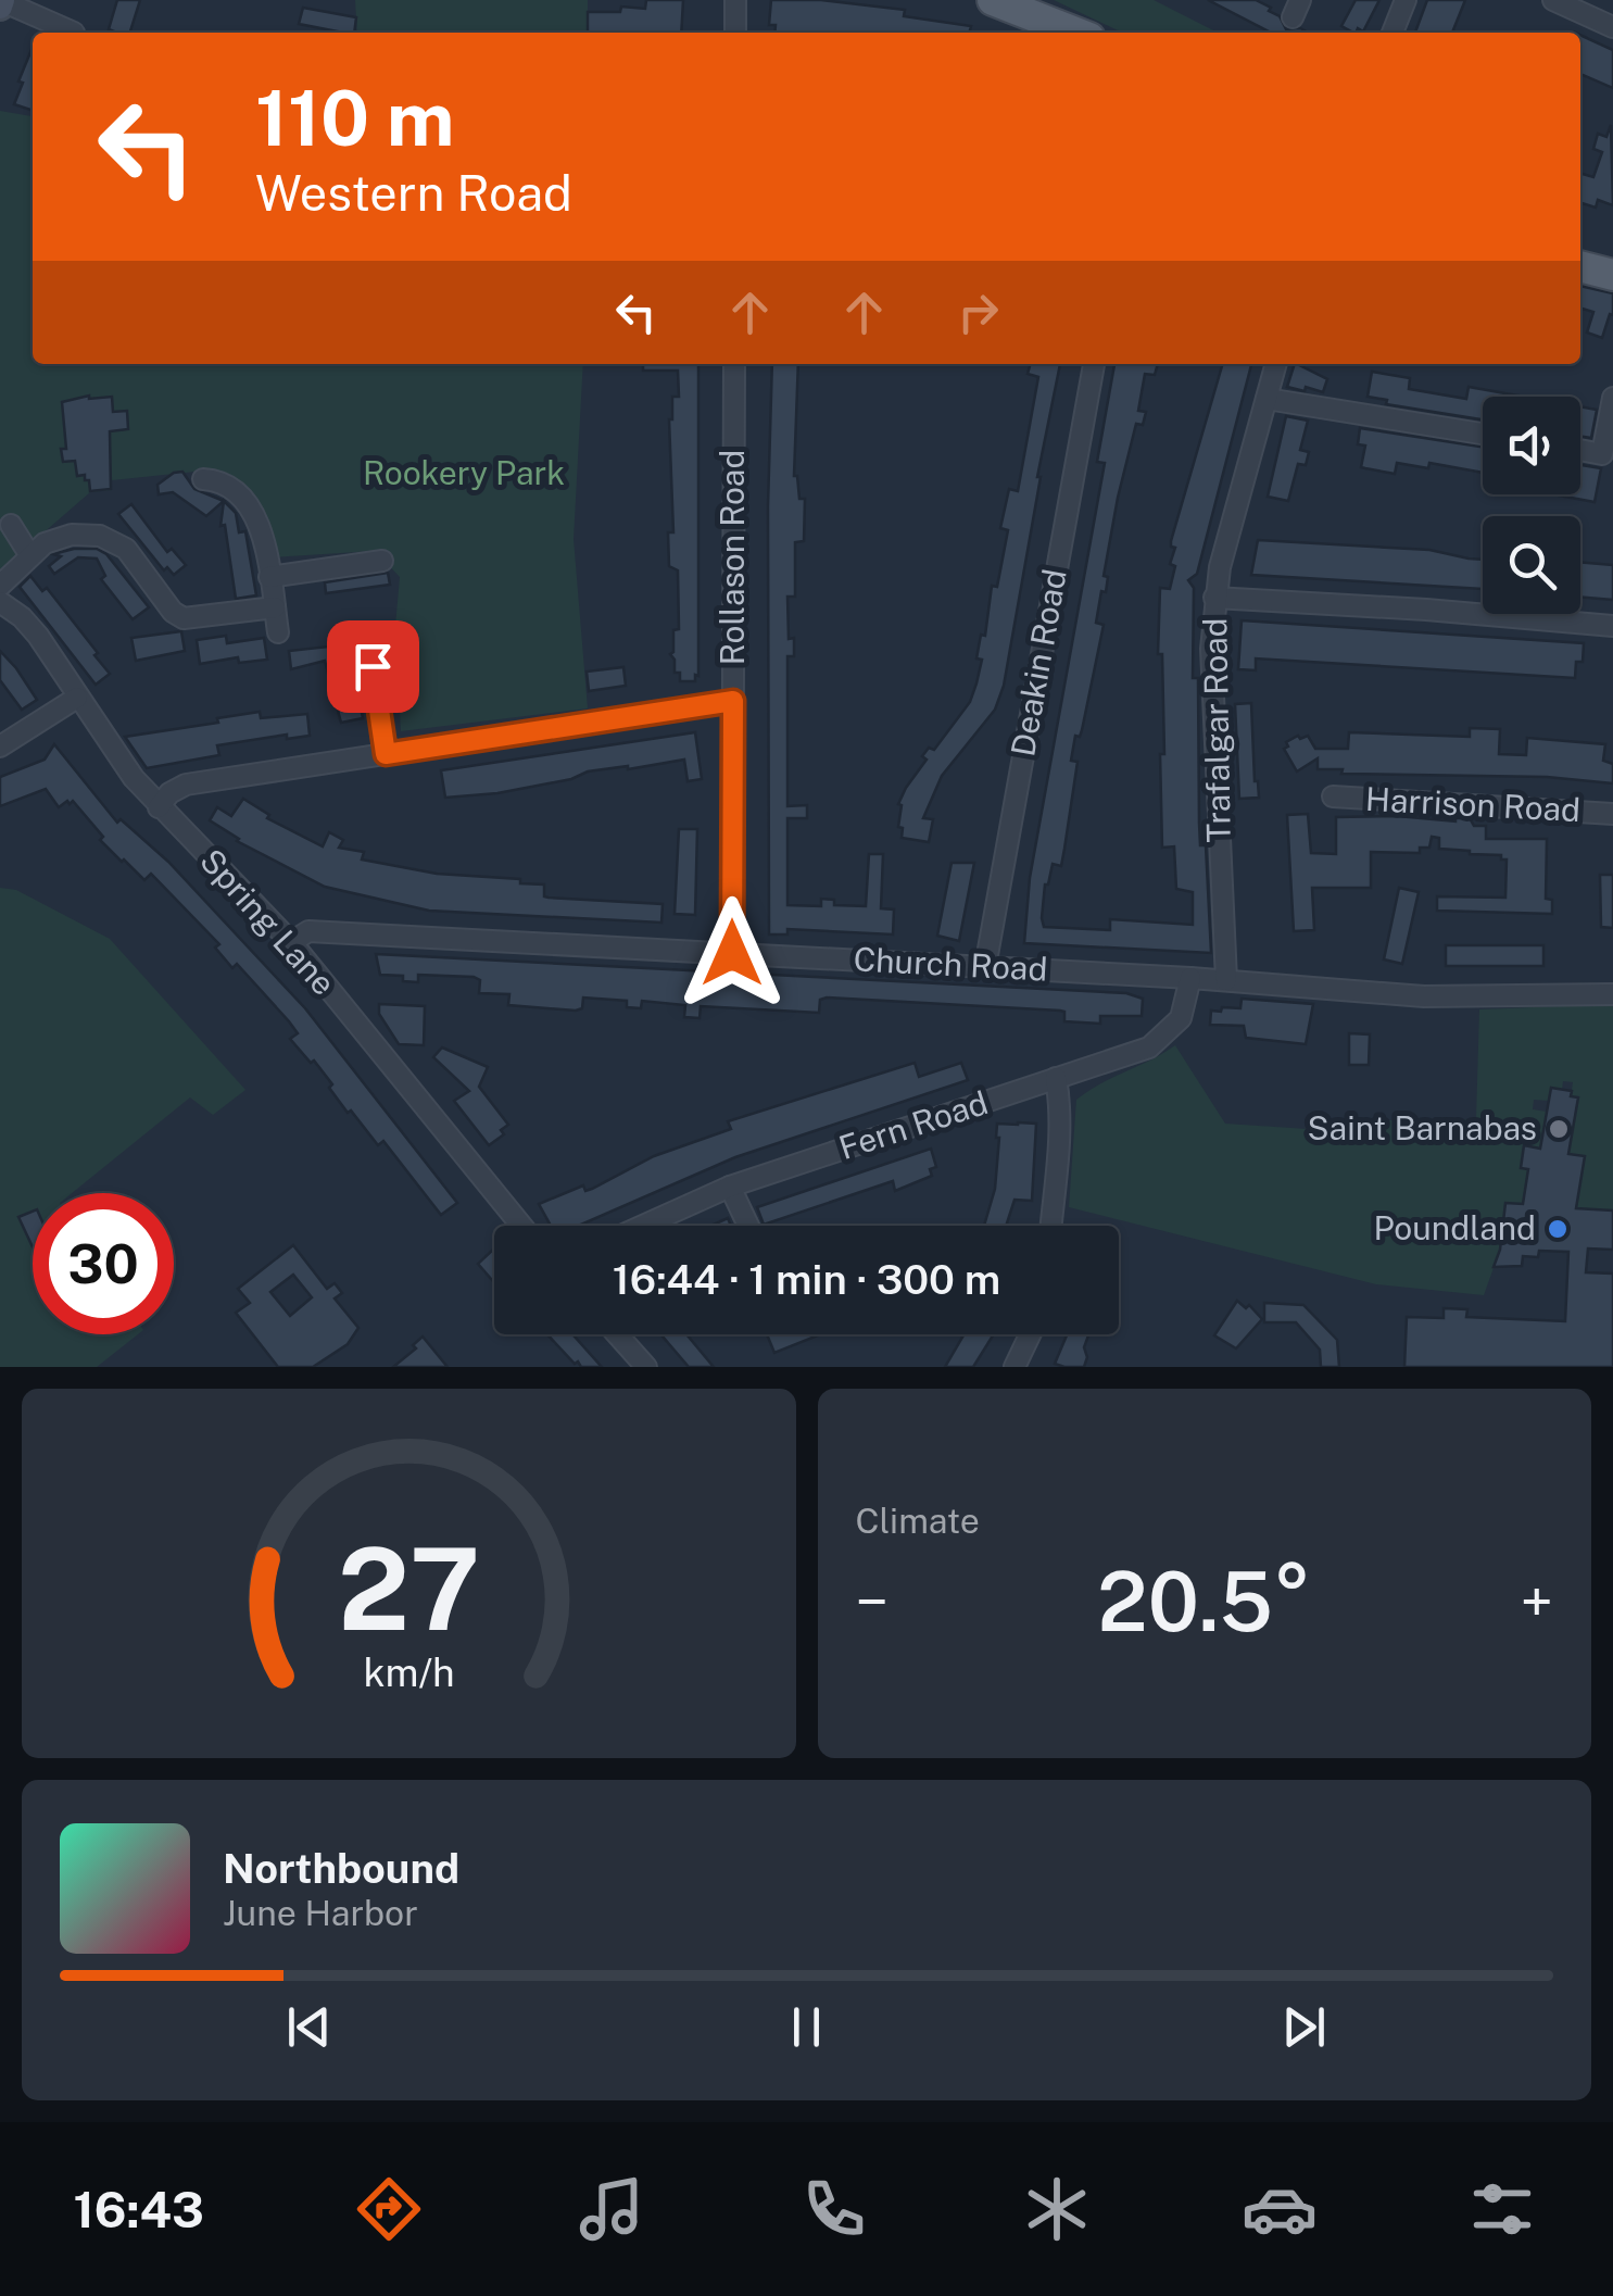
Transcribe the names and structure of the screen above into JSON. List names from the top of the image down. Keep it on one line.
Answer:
{"streets":{"street":["Rollason Road","Deakin Road","Trafalgar Road","Harrison Road","Spring Lane","Church Road","Fern Road"]},"crossings":[["Rollason Road","Church Road"],["Deakin Road","Church Road"],["Trafalgar Road","Church Road"],["Spring Lane","Church Road"],["Church Road","Fern Road"]],"parks":["Rookery Park"],"places":["Saint Barnabas","Poundland"],"page":{"turn":["110 m","Western Road"],"limit":"30","trip":"16:44 · 1 min · 300 m","tile":"Climate","heat":["−","20.5°","+"],"song":["Northbound","June Harbor"],"tabs":"16:43","gauge":["27","km/h"]}}
